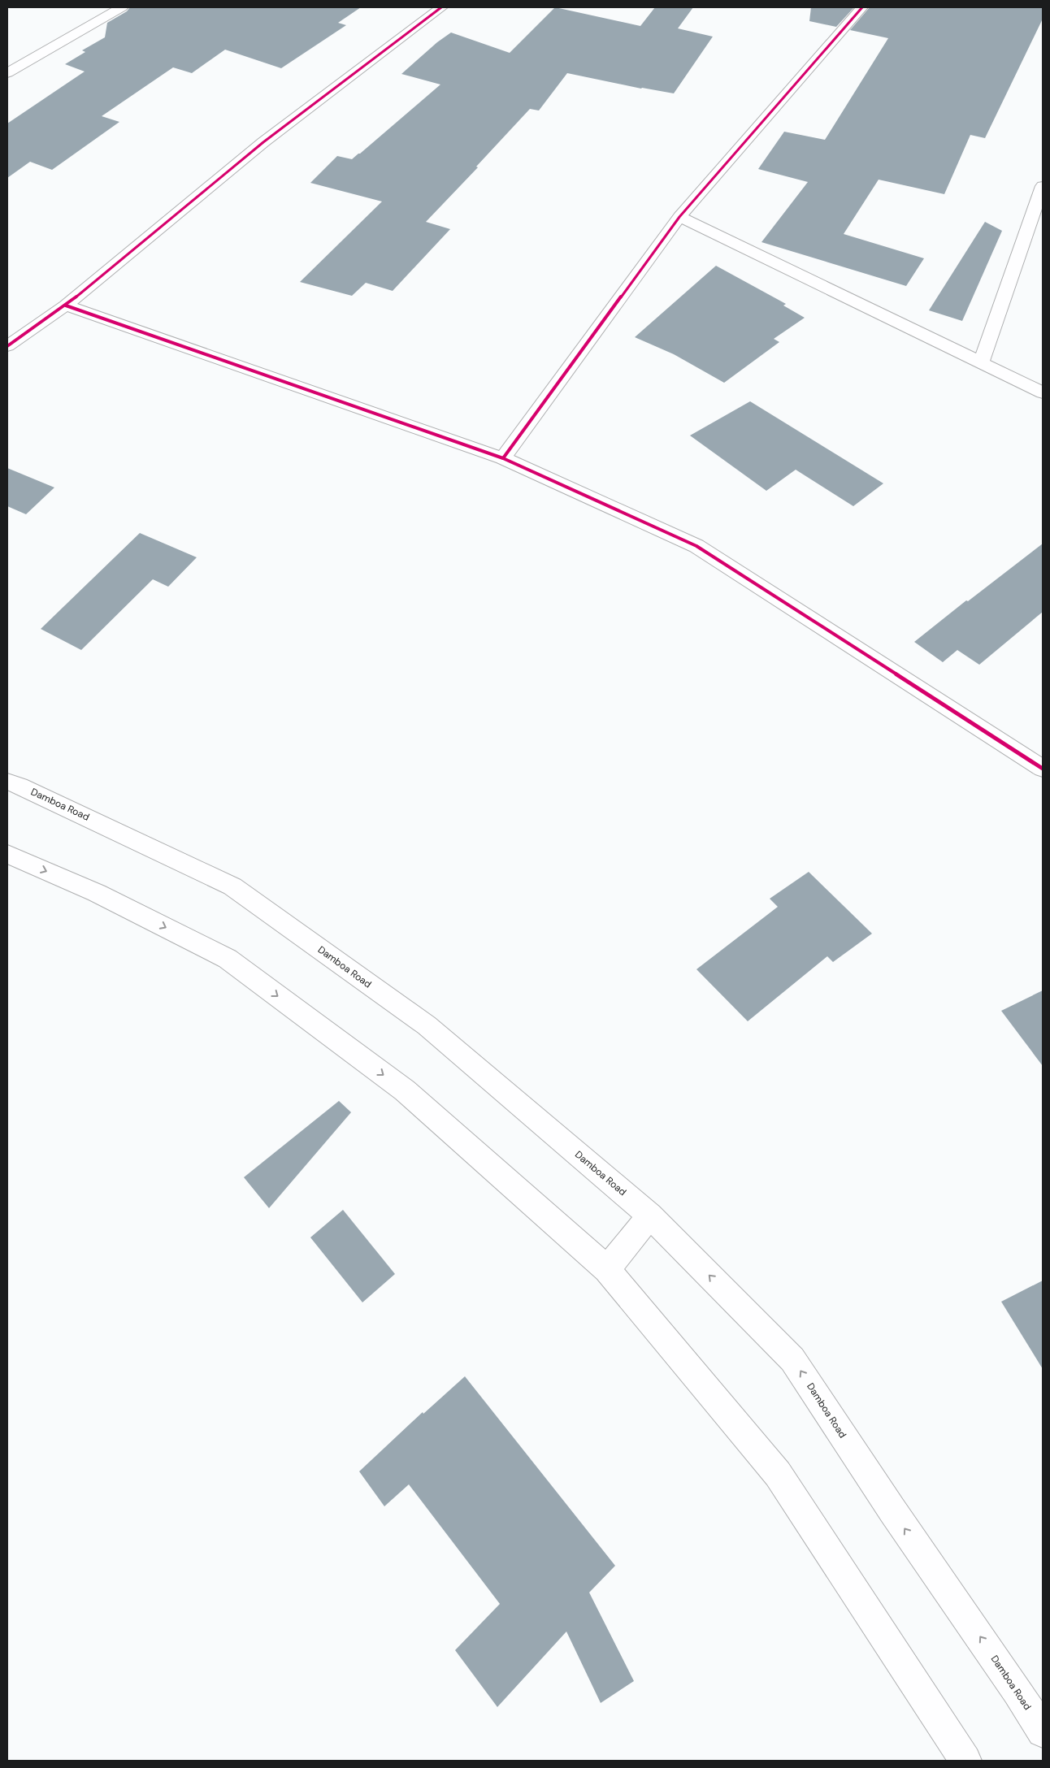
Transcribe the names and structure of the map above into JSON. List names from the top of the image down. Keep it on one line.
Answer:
{"streets":{"street":["Damboa Road"]}}
